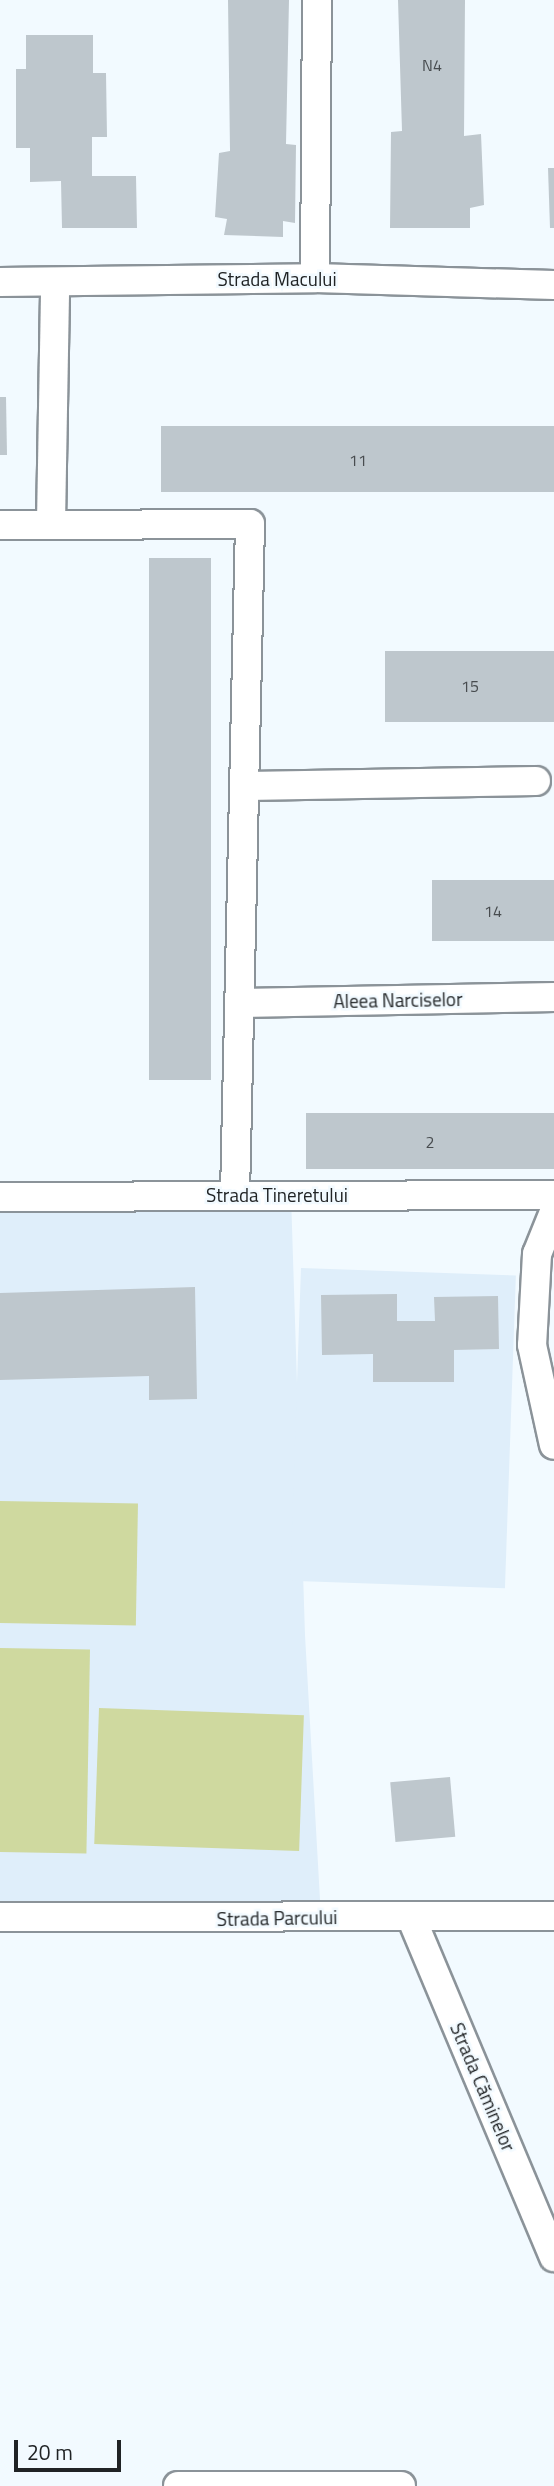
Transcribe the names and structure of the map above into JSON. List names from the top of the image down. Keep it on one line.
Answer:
{"streets":{"street":["Strada Macului","Aleea Narciselor","Strada Tineretului","Strada Parcului","Strada Căminelor"]},"crossings":[["Strada Parcului","Strada Căminelor"]],"house_numbers":["N4","11","15","14","2"],"scale_bar":"20 m"}
